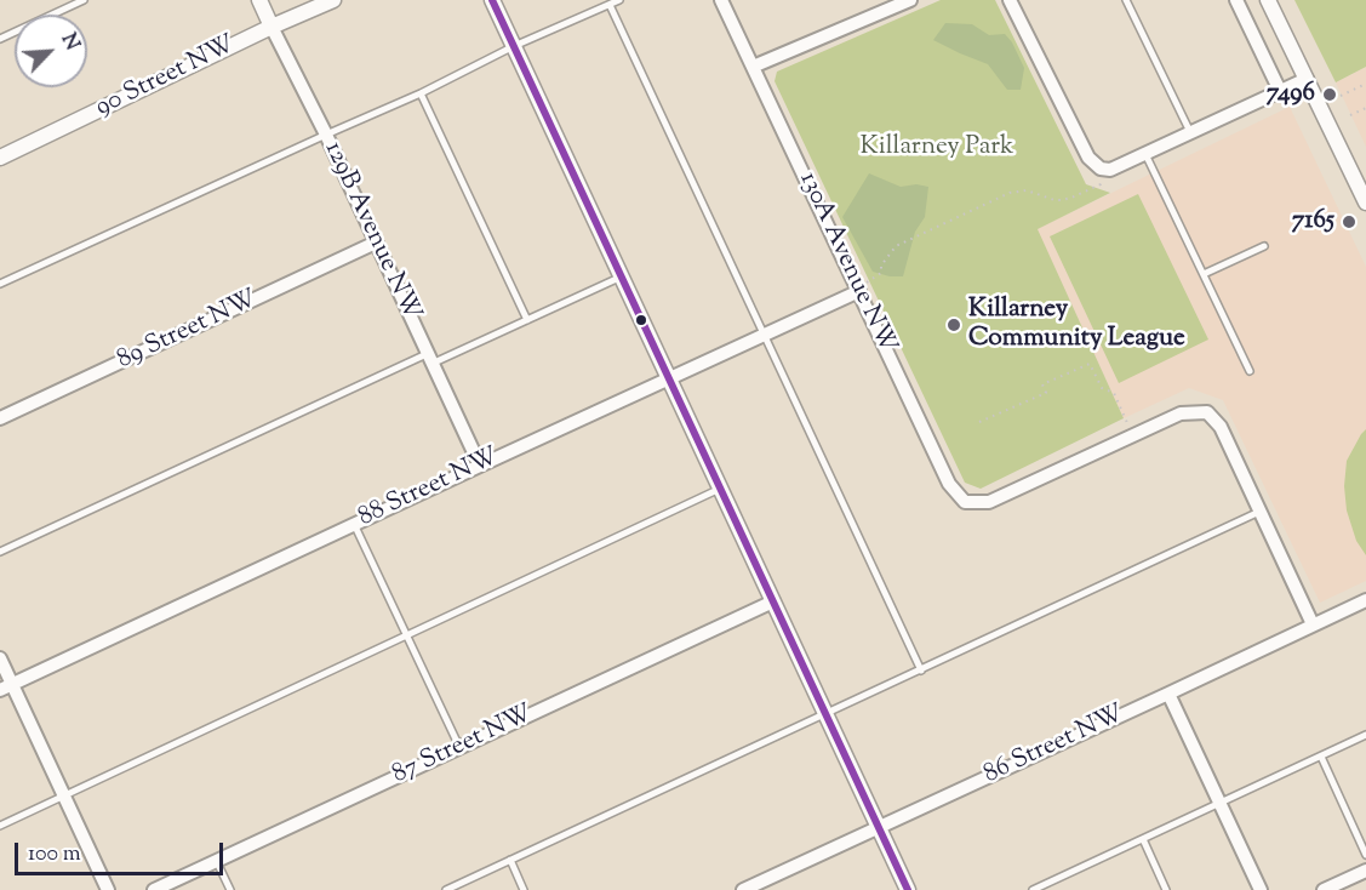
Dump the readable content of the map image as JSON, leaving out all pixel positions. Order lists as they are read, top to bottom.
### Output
{
  "streets": {
    "street": [
      "90 Street NW",
      "129B Avenue NW",
      "130A Avenue NW",
      "89 Street NW",
      "88 Street NW",
      "87 Street NW",
      "86 Street NW"
    ]
  },
  "crossings": [
    ["90 Street NW", "129B Avenue NW"],
    ["129B Avenue NW", "89 Street NW"],
    ["129B Avenue NW", "88 Street NW"],
    ["130A Avenue NW", "88 Street NW"]
  ],
  "parks": ["Killarney Park"],
  "places": ["7496", "7165", "Killarney Community League"],
  "scale_bar": "100 m",
  "north": "top right"
}
